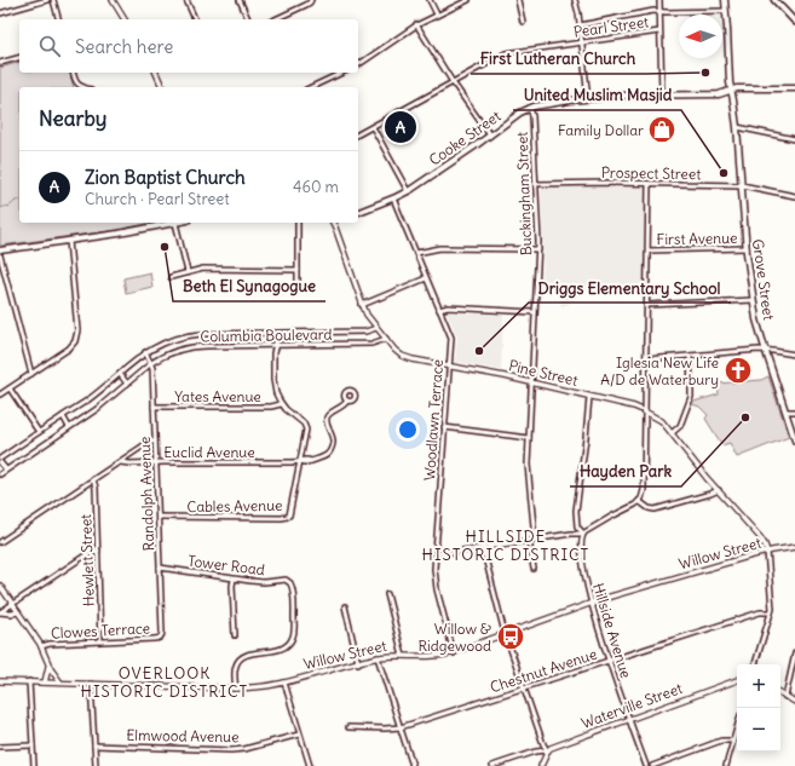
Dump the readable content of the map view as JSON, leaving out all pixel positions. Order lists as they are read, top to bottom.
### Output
{
  "streets": {
    "main road": ["Cooke Street", "Grove Street"],
    "street": [
      "Pearl Street",
      "Prospect Street",
      "Buckingham Street",
      "First Avenue",
      "Columbia Boulevard",
      "Pine Street",
      "Yates Avenue",
      "Woodlawn Terrace",
      "Euclid Avenue",
      "Randolph Avenue",
      "Cables Avenue",
      "Willow Street",
      "Hewlett Street",
      "Tower Road",
      "Clowes Terrace",
      "Hillside Avenue",
      "Chestnut Avenue",
      "Waterville Street",
      "Elmwood Avenue"
    ]
  },
  "crossings": [
    ["Cooke Street", "Buckingham Street"],
    ["Cooke Street", "Grove Street"],
    ["Cooke Street", "Woodlawn Terrace"],
    ["Prospect Street", "Buckingham Street"],
    ["Prospect Street", "Grove Street"],
    ["Buckingham Street", "Pine Street"],
    ["First Avenue", "Grove Street"],
    ["Columbia Boulevard", "Pine Street"],
    ["Columbia Boulevard", "Randolph Avenue"],
    ["Pine Street", "Woodlawn Terrace"],
    ["Pine Street", "Willow Street"],
    ["Yates Avenue", "Randolph Avenue"],
    ["Yates Avenue", "Cables Avenue"],
    ["Woodlawn Terrace", "Willow Street"],
    ["Euclid Avenue", "Randolph Avenue"],
    ["Euclid Avenue", "Cables Avenue"],
    ["Euclid Avenue", "Hewlett Street"],
    ["Randolph Avenue", "Cables Avenue"],
    ["Randolph Avenue", "Tower Road"],
    ["Randolph Avenue", "Clowes Terrace"],
    ["Willow Street", "Tower Road"],
    ["Willow Street", "Hillside Avenue"],
    ["Hewlett Street", "Clowes Terrace"],
    ["Hillside Avenue", "Chestnut Avenue"],
    ["Hillside Avenue", "Waterville Street"]
  ],
  "districts": ["HILLSIDE HISTORIC DISTRICT", "OVERLOOK HISTORIC DISTRICT"],
  "places": {
    "other": [
      "First Lutheran Church",
      "United Muslim Masjid",
      "Beth El Synagogue",
      "Driggs Elementary School",
      "Hayden Park"
    ],
    "shop": ["Family Dollar"],
    "church": ["Iglesia New Life A/D de Waterbury"],
    "bus stop": ["Willow & Ridgewood"]
  },
  "north": "left",
  "page": {
    "search": "Search here",
    "heading": "Nearby",
    "pins": "A",
    "list": [
      {
        "mark": "A",
        "name": "Zion Baptist Church",
        "note": "Church · Pearl Street",
        "value": "460 m"
      }
    ],
    "map_buttons": ["+", "−"]
  }
}
